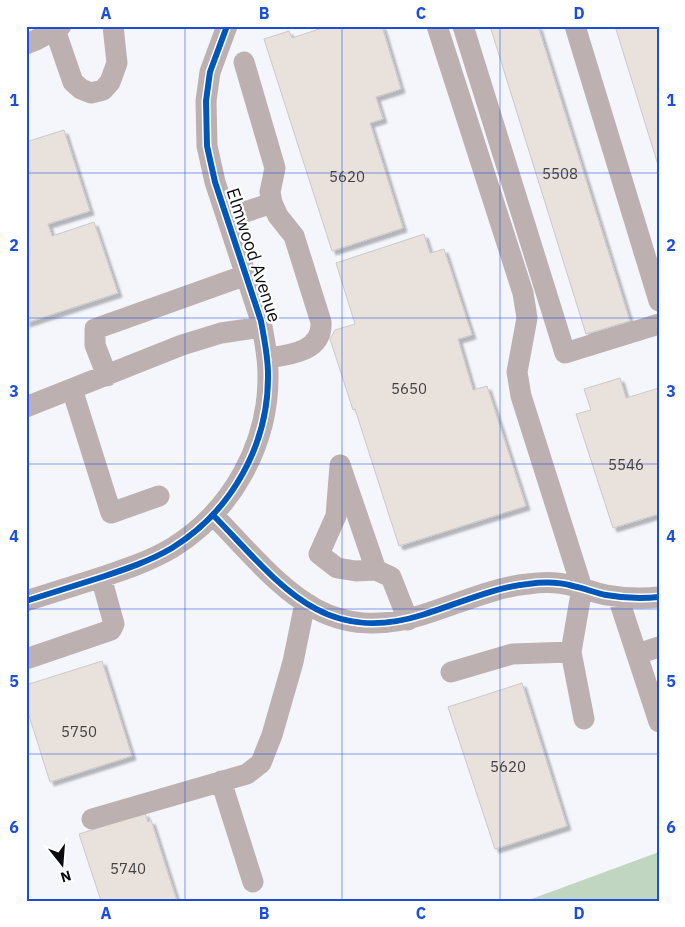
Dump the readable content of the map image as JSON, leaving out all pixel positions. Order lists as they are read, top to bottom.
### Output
{
  "streets": {
    "street": ["Elmwood Avenue"]
  },
  "house_numbers": [
    "5508",
    "5620",
    "5650",
    "5546",
    "5750",
    "5620",
    "5740"
  ],
  "north": "bottom",
  "grid": {
    "columns": [
      "A",
      "B",
      "C",
      "D"
    ],
    "rows": [
      "1",
      "2",
      "3",
      "4",
      "5",
      "6"
    ]
  }
}
